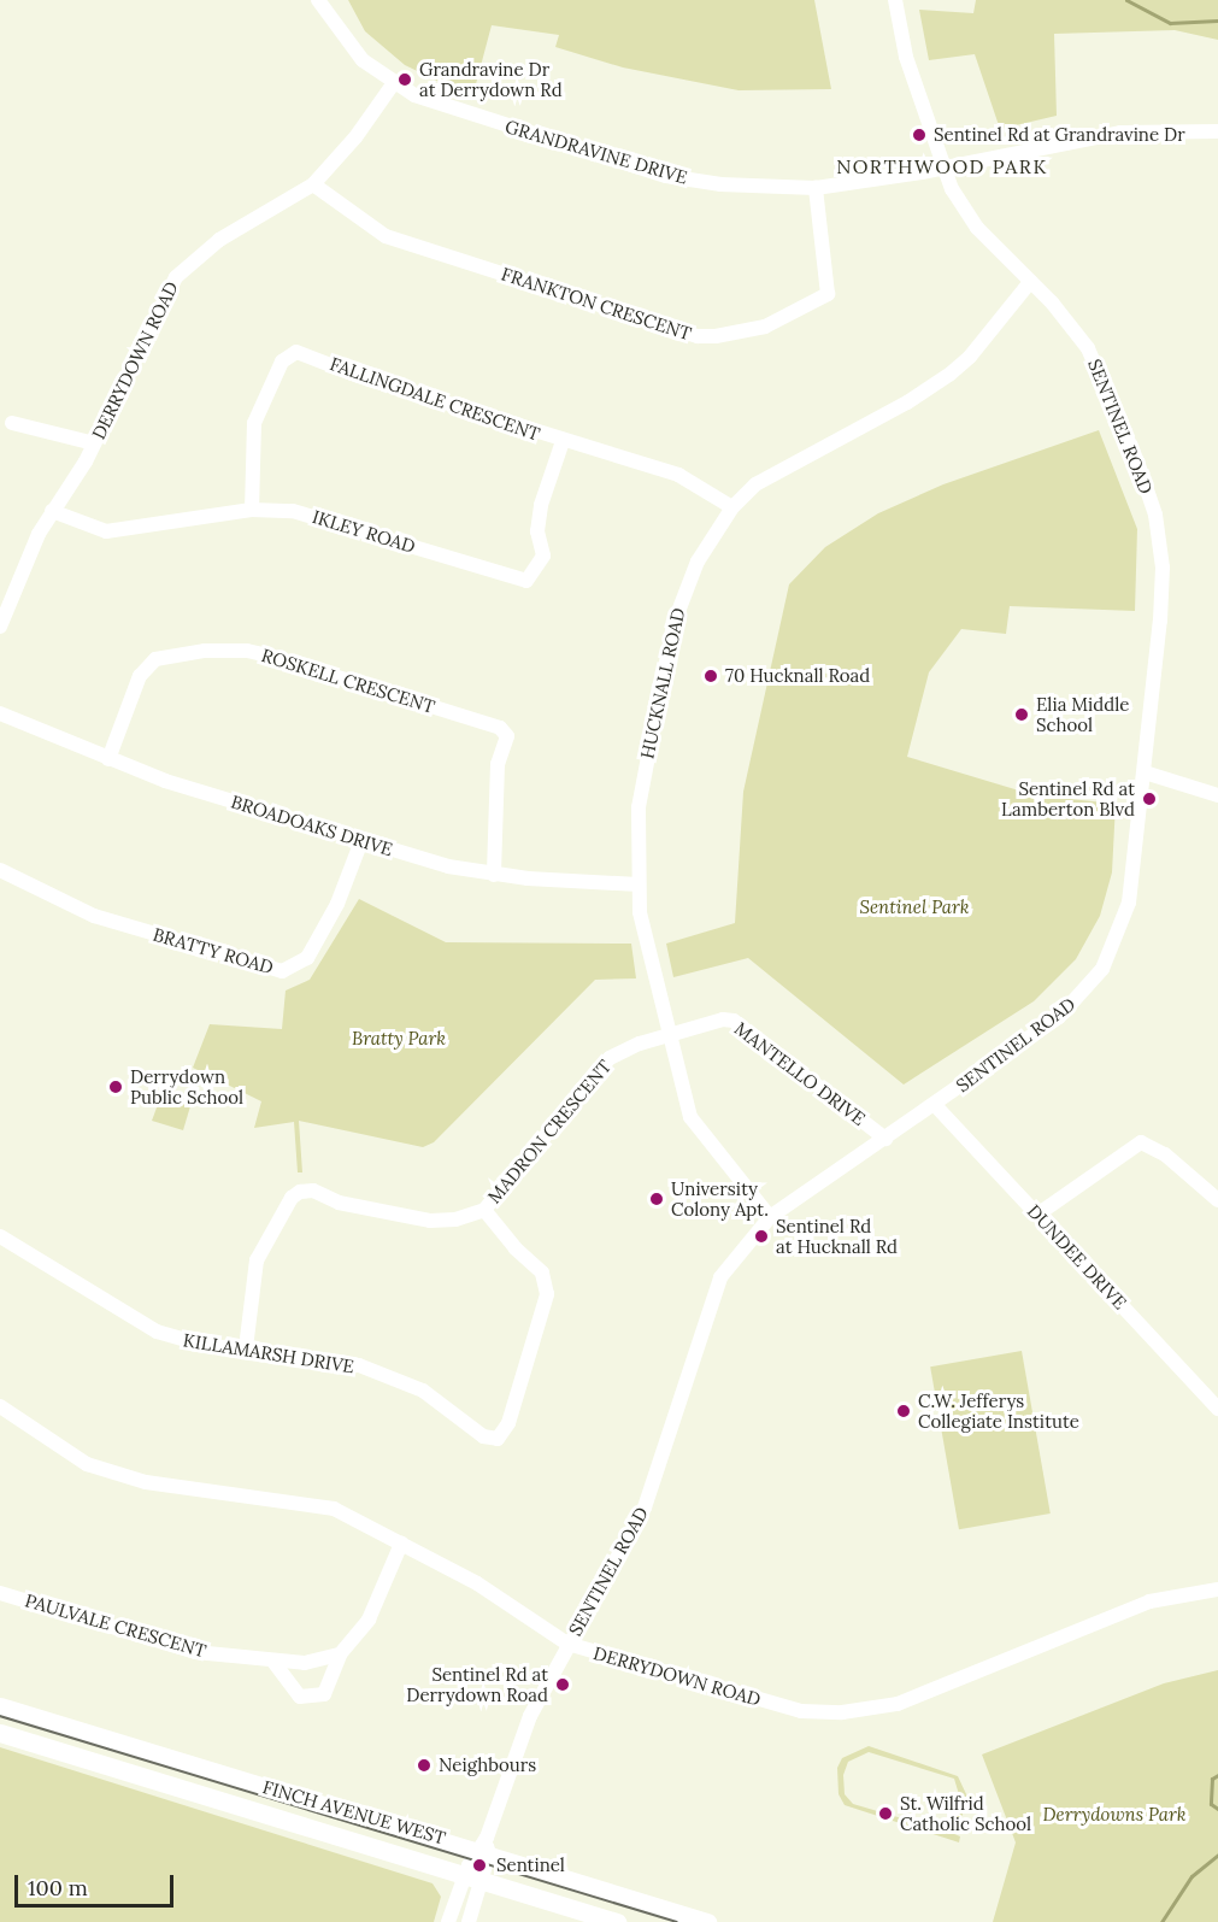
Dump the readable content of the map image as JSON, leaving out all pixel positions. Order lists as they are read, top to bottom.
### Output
{
  "streets": {
    "main road": ["FINCH AVENUE WEST"],
    "street": [
      "GRANDRAVINE DRIVE",
      "FRANKTON CRESCENT",
      "DERRYDOWN ROAD",
      "FALLINGDALE CRESCENT",
      "SENTINEL ROAD",
      "IKLEY ROAD",
      "ROSKELL CRESCENT",
      "HUCKNALL ROAD",
      "BROADOAKS DRIVE",
      "BRATTY ROAD",
      "MANTELLO DRIVE",
      "MADRON CRESCENT",
      "DUNDEE DRIVE",
      "KILLAMARSH DRIVE",
      "PAULVALE CRESCENT"
    ]
  },
  "crossings": [
    ["GRANDRAVINE DRIVE", "FRANKTON CRESCENT"],
    ["GRANDRAVINE DRIVE", "DERRYDOWN ROAD"],
    ["GRANDRAVINE DRIVE", "SENTINEL ROAD"],
    ["FRANKTON CRESCENT", "DERRYDOWN ROAD"],
    ["DERRYDOWN ROAD", "SENTINEL ROAD"],
    ["DERRYDOWN ROAD", "IKLEY ROAD"],
    ["FALLINGDALE CRESCENT", "IKLEY ROAD"],
    ["FALLINGDALE CRESCENT", "HUCKNALL ROAD"],
    ["SENTINEL ROAD", "HUCKNALL ROAD"],
    ["SENTINEL ROAD", "MANTELLO DRIVE"],
    ["SENTINEL ROAD", "DUNDEE DRIVE"],
    ["SENTINEL ROAD", "FINCH AVENUE WEST"],
    ["ROSKELL CRESCENT", "BROADOAKS DRIVE"],
    ["HUCKNALL ROAD", "BROADOAKS DRIVE"],
    ["HUCKNALL ROAD", "MANTELLO DRIVE"],
    ["HUCKNALL ROAD", "MADRON CRESCENT"],
    ["BROADOAKS DRIVE", "BRATTY ROAD"],
    ["MANTELLO DRIVE", "MADRON CRESCENT"],
    ["MADRON CRESCENT", "KILLAMARSH DRIVE"]
  ],
  "districts": ["NORTHWOOD PARK"],
  "parks": ["Sentinel Park", "Bratty Park", "Derrydowns Park"],
  "places": [
    "Grandravine Dr at Derrydown Rd",
    "Sentinel Rd at Grandravine Dr",
    "70 Hucknall Road",
    "Elia Middle School",
    "Sentinel Rd at Lamberton Blvd",
    "Derrydown Public School",
    "University Colony Apt.",
    "Sentinel Rd at Hucknall Rd",
    "C.W. Jefferys Collegiate Institute",
    "Sentinel Rd at Derrydown Road",
    "Neighbours",
    "St. Wilfrid Catholic School",
    "Sentinel"
  ],
  "scale_bar": "100 m"
}
